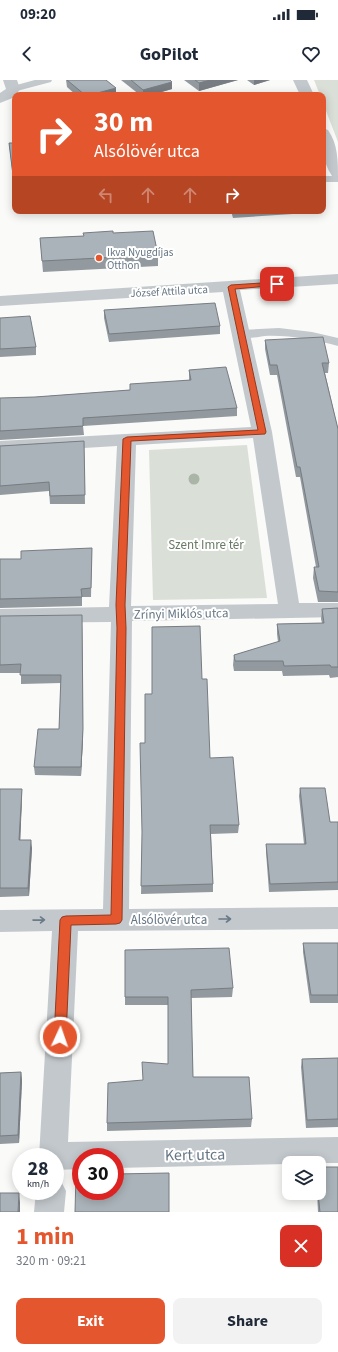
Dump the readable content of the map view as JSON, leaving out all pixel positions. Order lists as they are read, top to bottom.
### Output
{
  "streets": {
    "street": [
      "József Attila utca",
      "Zrínyi Miklós utca",
      "Alsólövér utca",
      "Kert utca"
    ]
  },
  "one_way": ["Alsólövér utca"],
  "parks": ["Szent Imre tér"],
  "places": ["Ikva Nyugdíjas Otthon"],
  "page": {
    "status": "09:20",
    "header": "GoPilot",
    "turn": ["30 m", "Alsólövér utca"],
    "speed": "28 km/h",
    "limit": "30",
    "heading": ["1 min", "320 m · 09:21"],
    "buttons": ["Exit", "Share"]
  }
}
